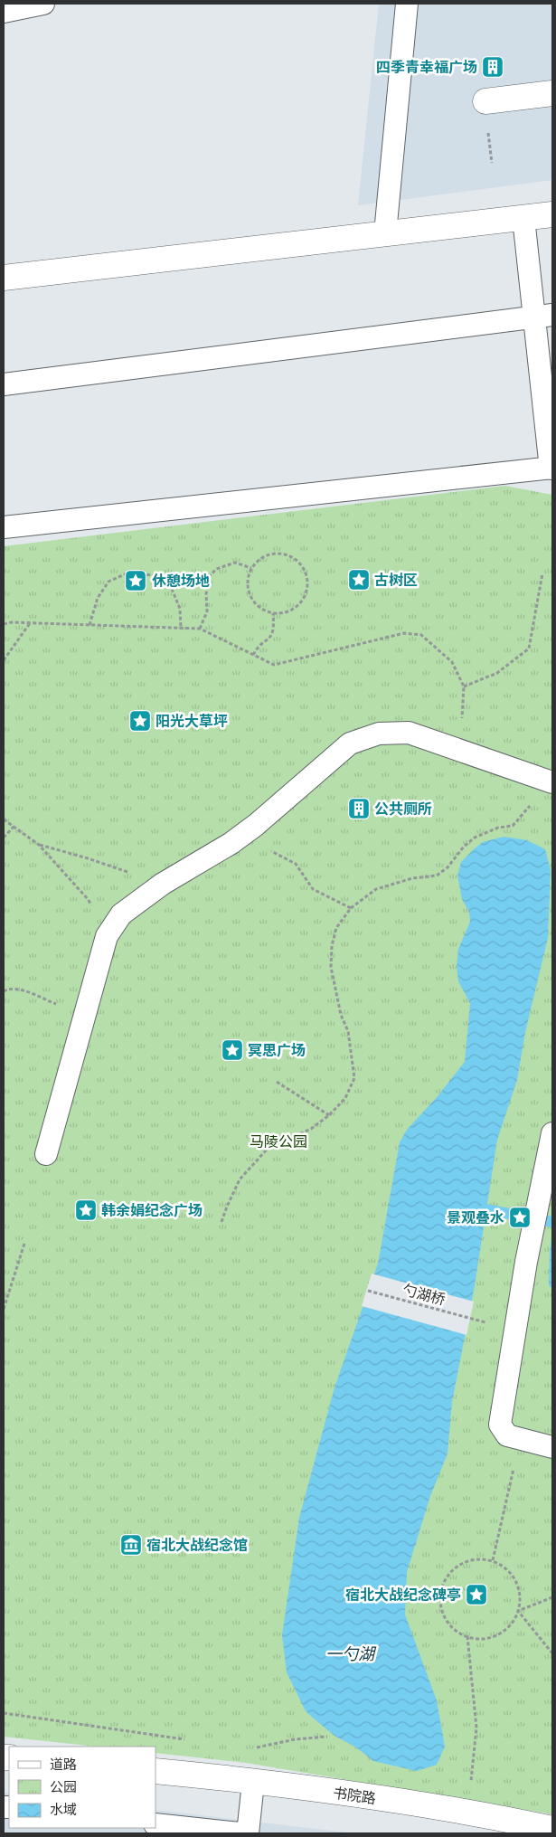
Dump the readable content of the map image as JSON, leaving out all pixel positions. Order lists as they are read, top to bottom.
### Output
{
  "streets": {
    "street": ["书院路"],
    "path": ["勺湖桥"]
  },
  "water": ["一勺湖"],
  "parks": ["马陵公园"],
  "places": {
    "building": ["四季青幸福广场", "公共厕所"],
    "place": [
      "古树区",
      "休憩场地",
      "阳光大草坪",
      "冥思广场",
      "韩余娟纪念广场",
      "景观叠水",
      "宿北大战纪念碑亭"
    ],
    "museum": ["宿北大战纪念馆"]
  },
  "legend": ["道路", "公园", "水域"]
}
